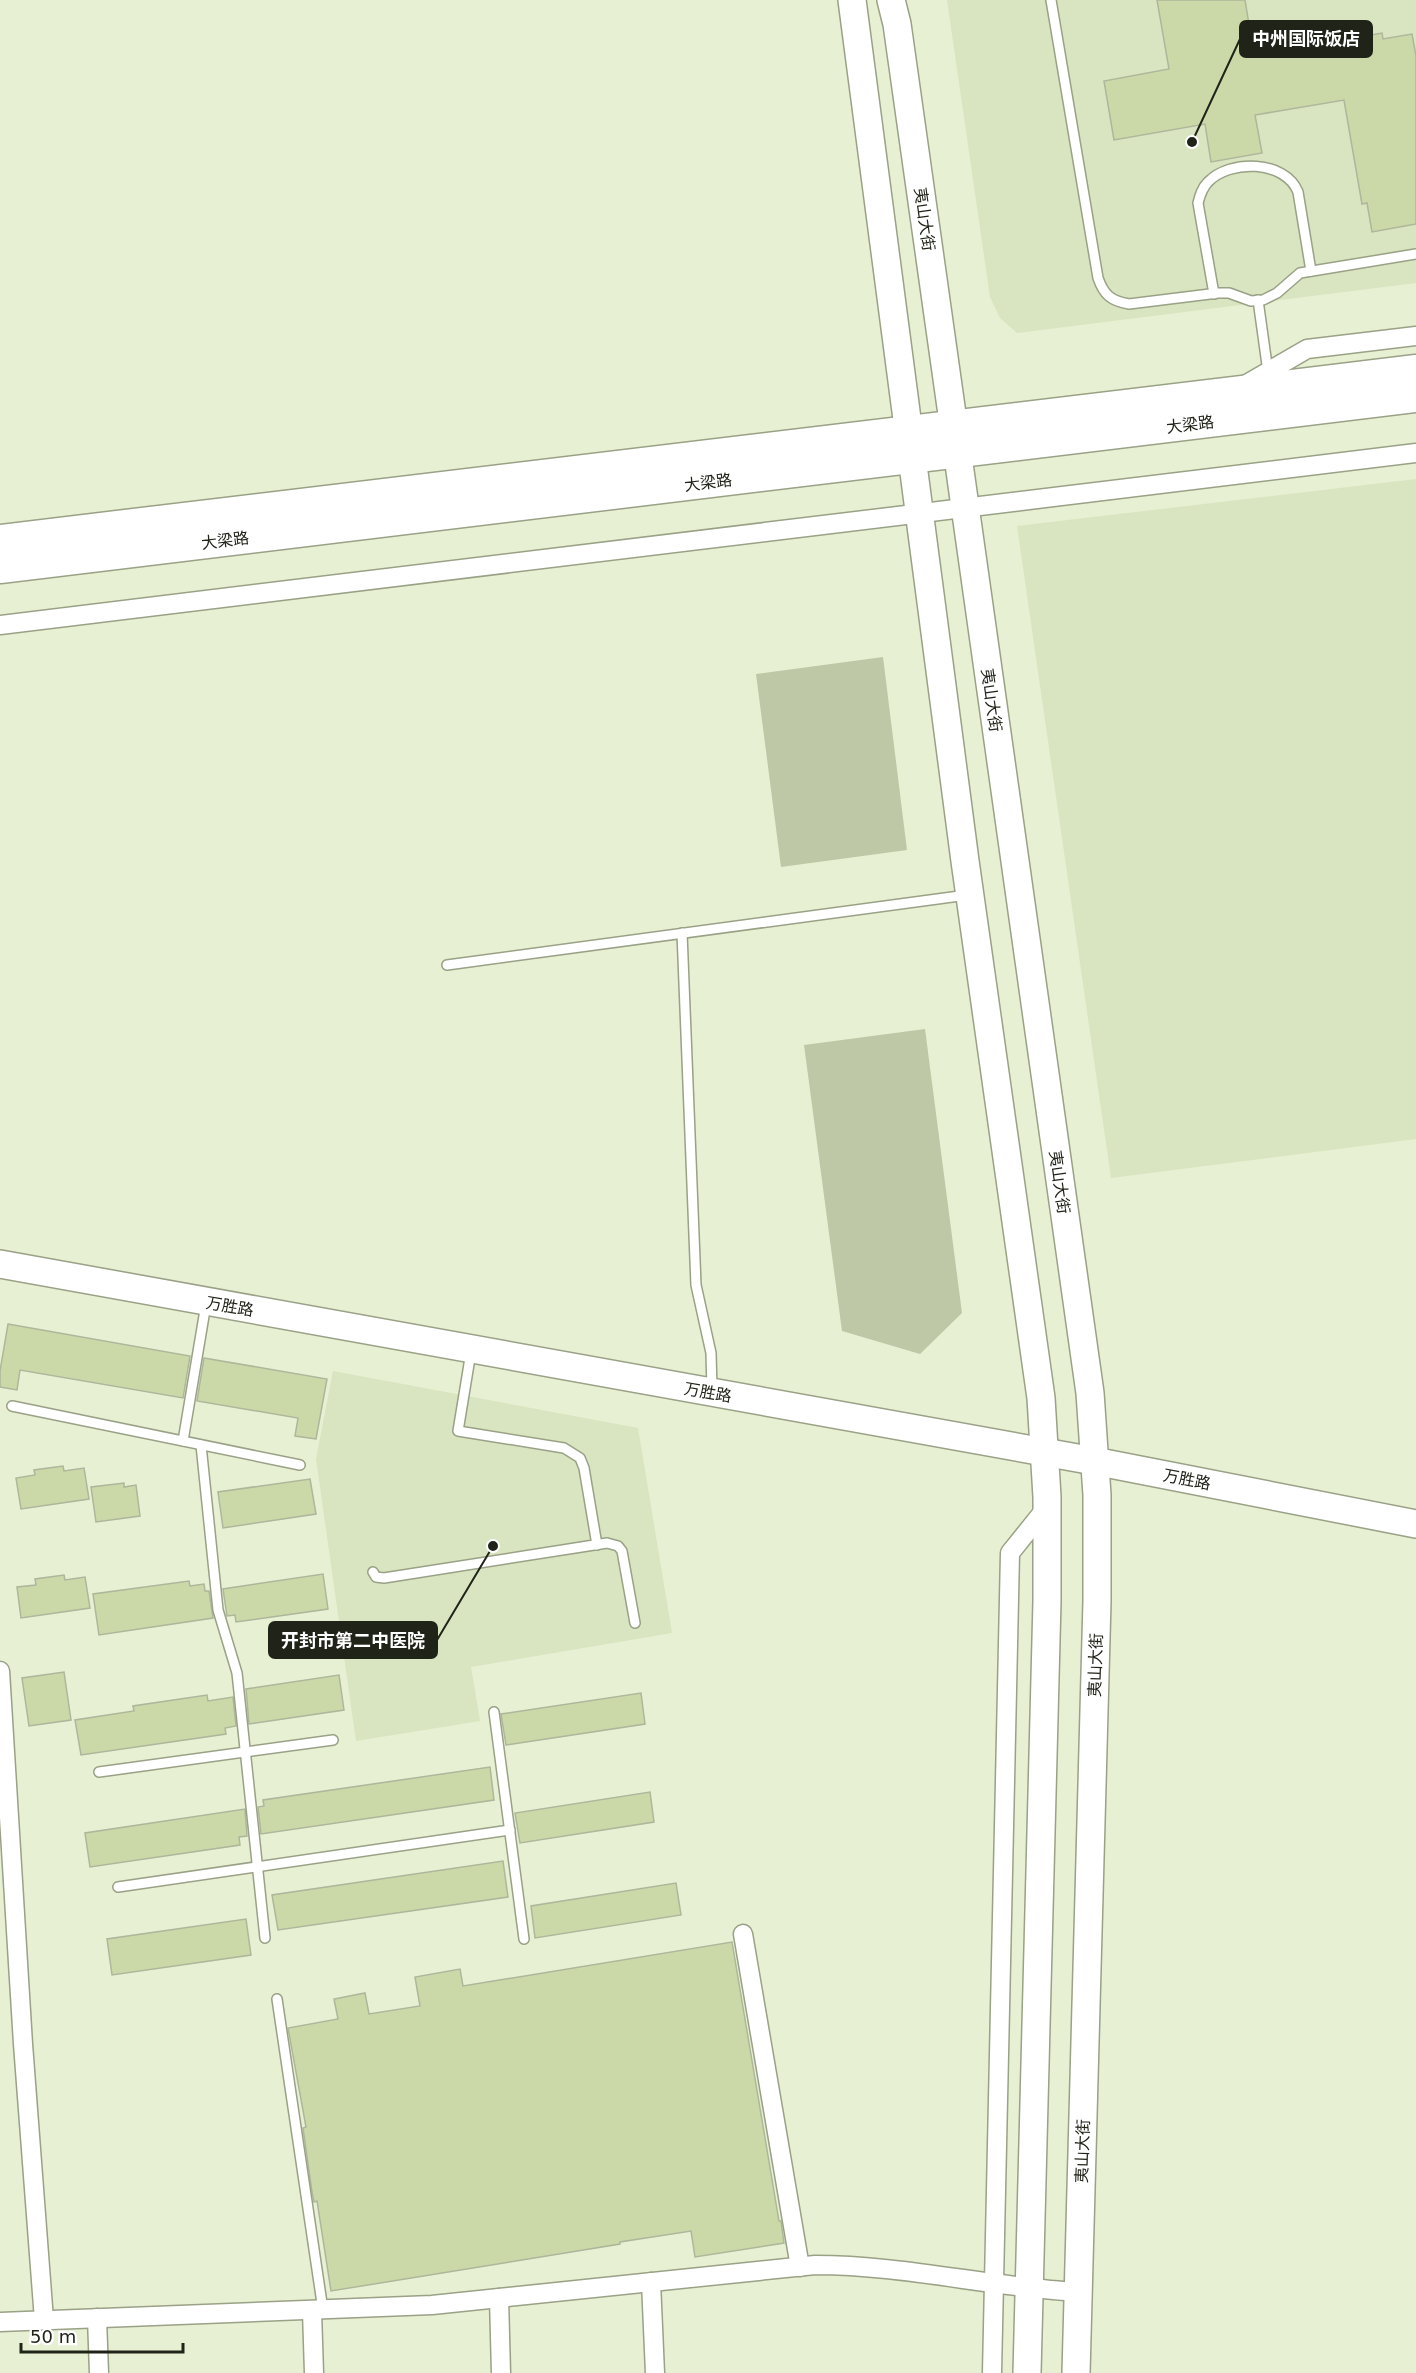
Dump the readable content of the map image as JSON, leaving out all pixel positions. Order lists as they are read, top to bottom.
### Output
{
  "streets": {
    "main road": ["夷山大街", "大梁路", "万胜路"]
  },
  "crossings": [
    ["夷山大街", "大梁路"],
    ["夷山大街", "万胜路"]
  ],
  "places": ["中州国际饭店", "开封市第二中医院"],
  "scale_bar": "50 m"
}
